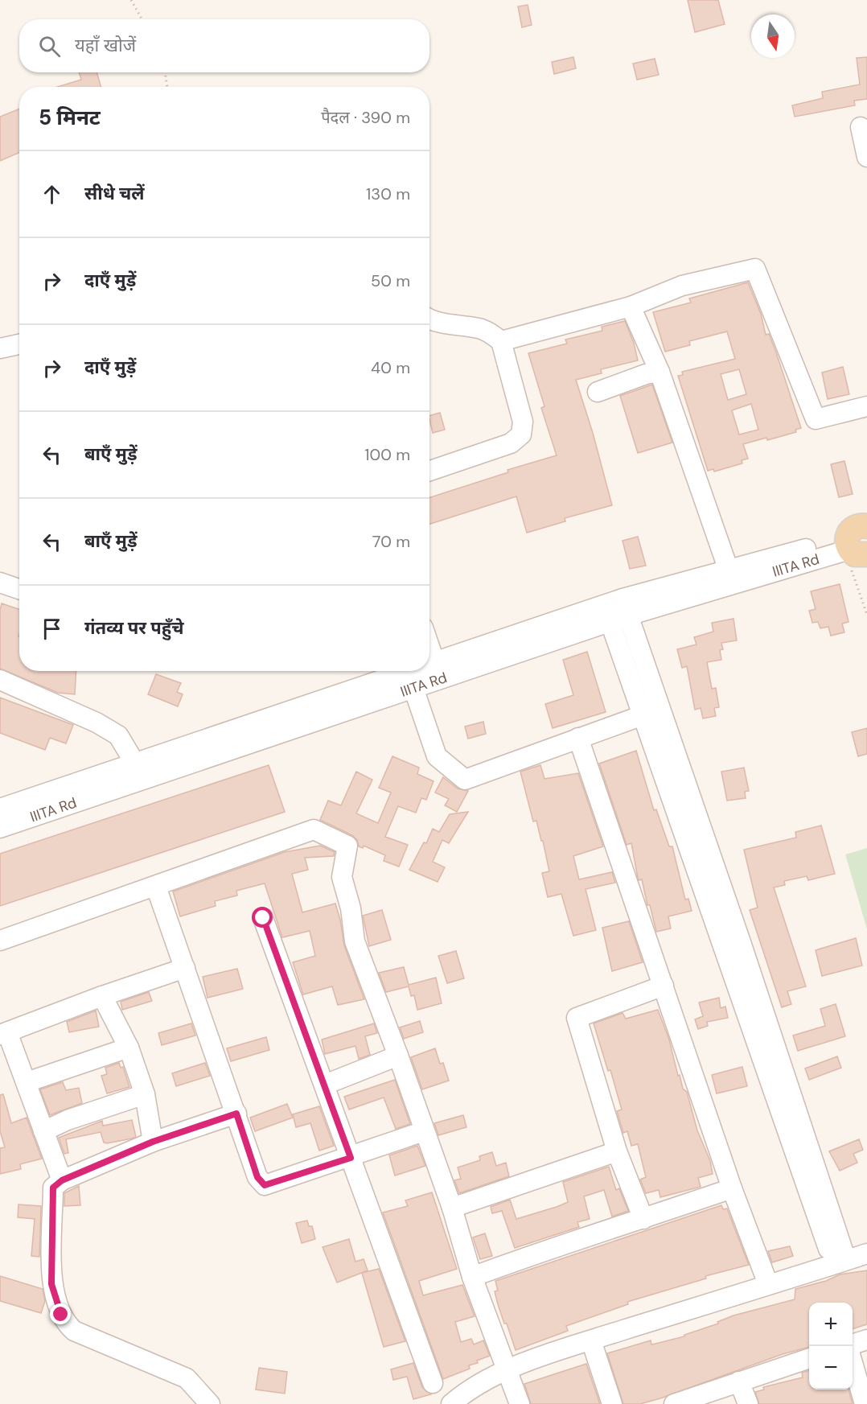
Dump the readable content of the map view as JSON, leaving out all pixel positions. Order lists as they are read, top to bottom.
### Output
{
  "streets": {
    "street": ["IIITA Rd"]
  },
  "north": "bottom",
  "page": {
    "search": "यहाँ खोजें",
    "heading": ["5 मिनट", "पैदल · 390 m"],
    "list": [
      ["सीधे चलें", "130 m"],
      ["दाएँ मुड़ें", "50 m"],
      ["दाएँ मुड़ें", "40 m"],
      ["बाएँ मुड़ें", "100 m"],
      ["बाएँ मुड़ें", "70 m"],
      "गंतव्य पर पहुँचे"
    ],
    "map_buttons": ["+", "−"]
  }
}
